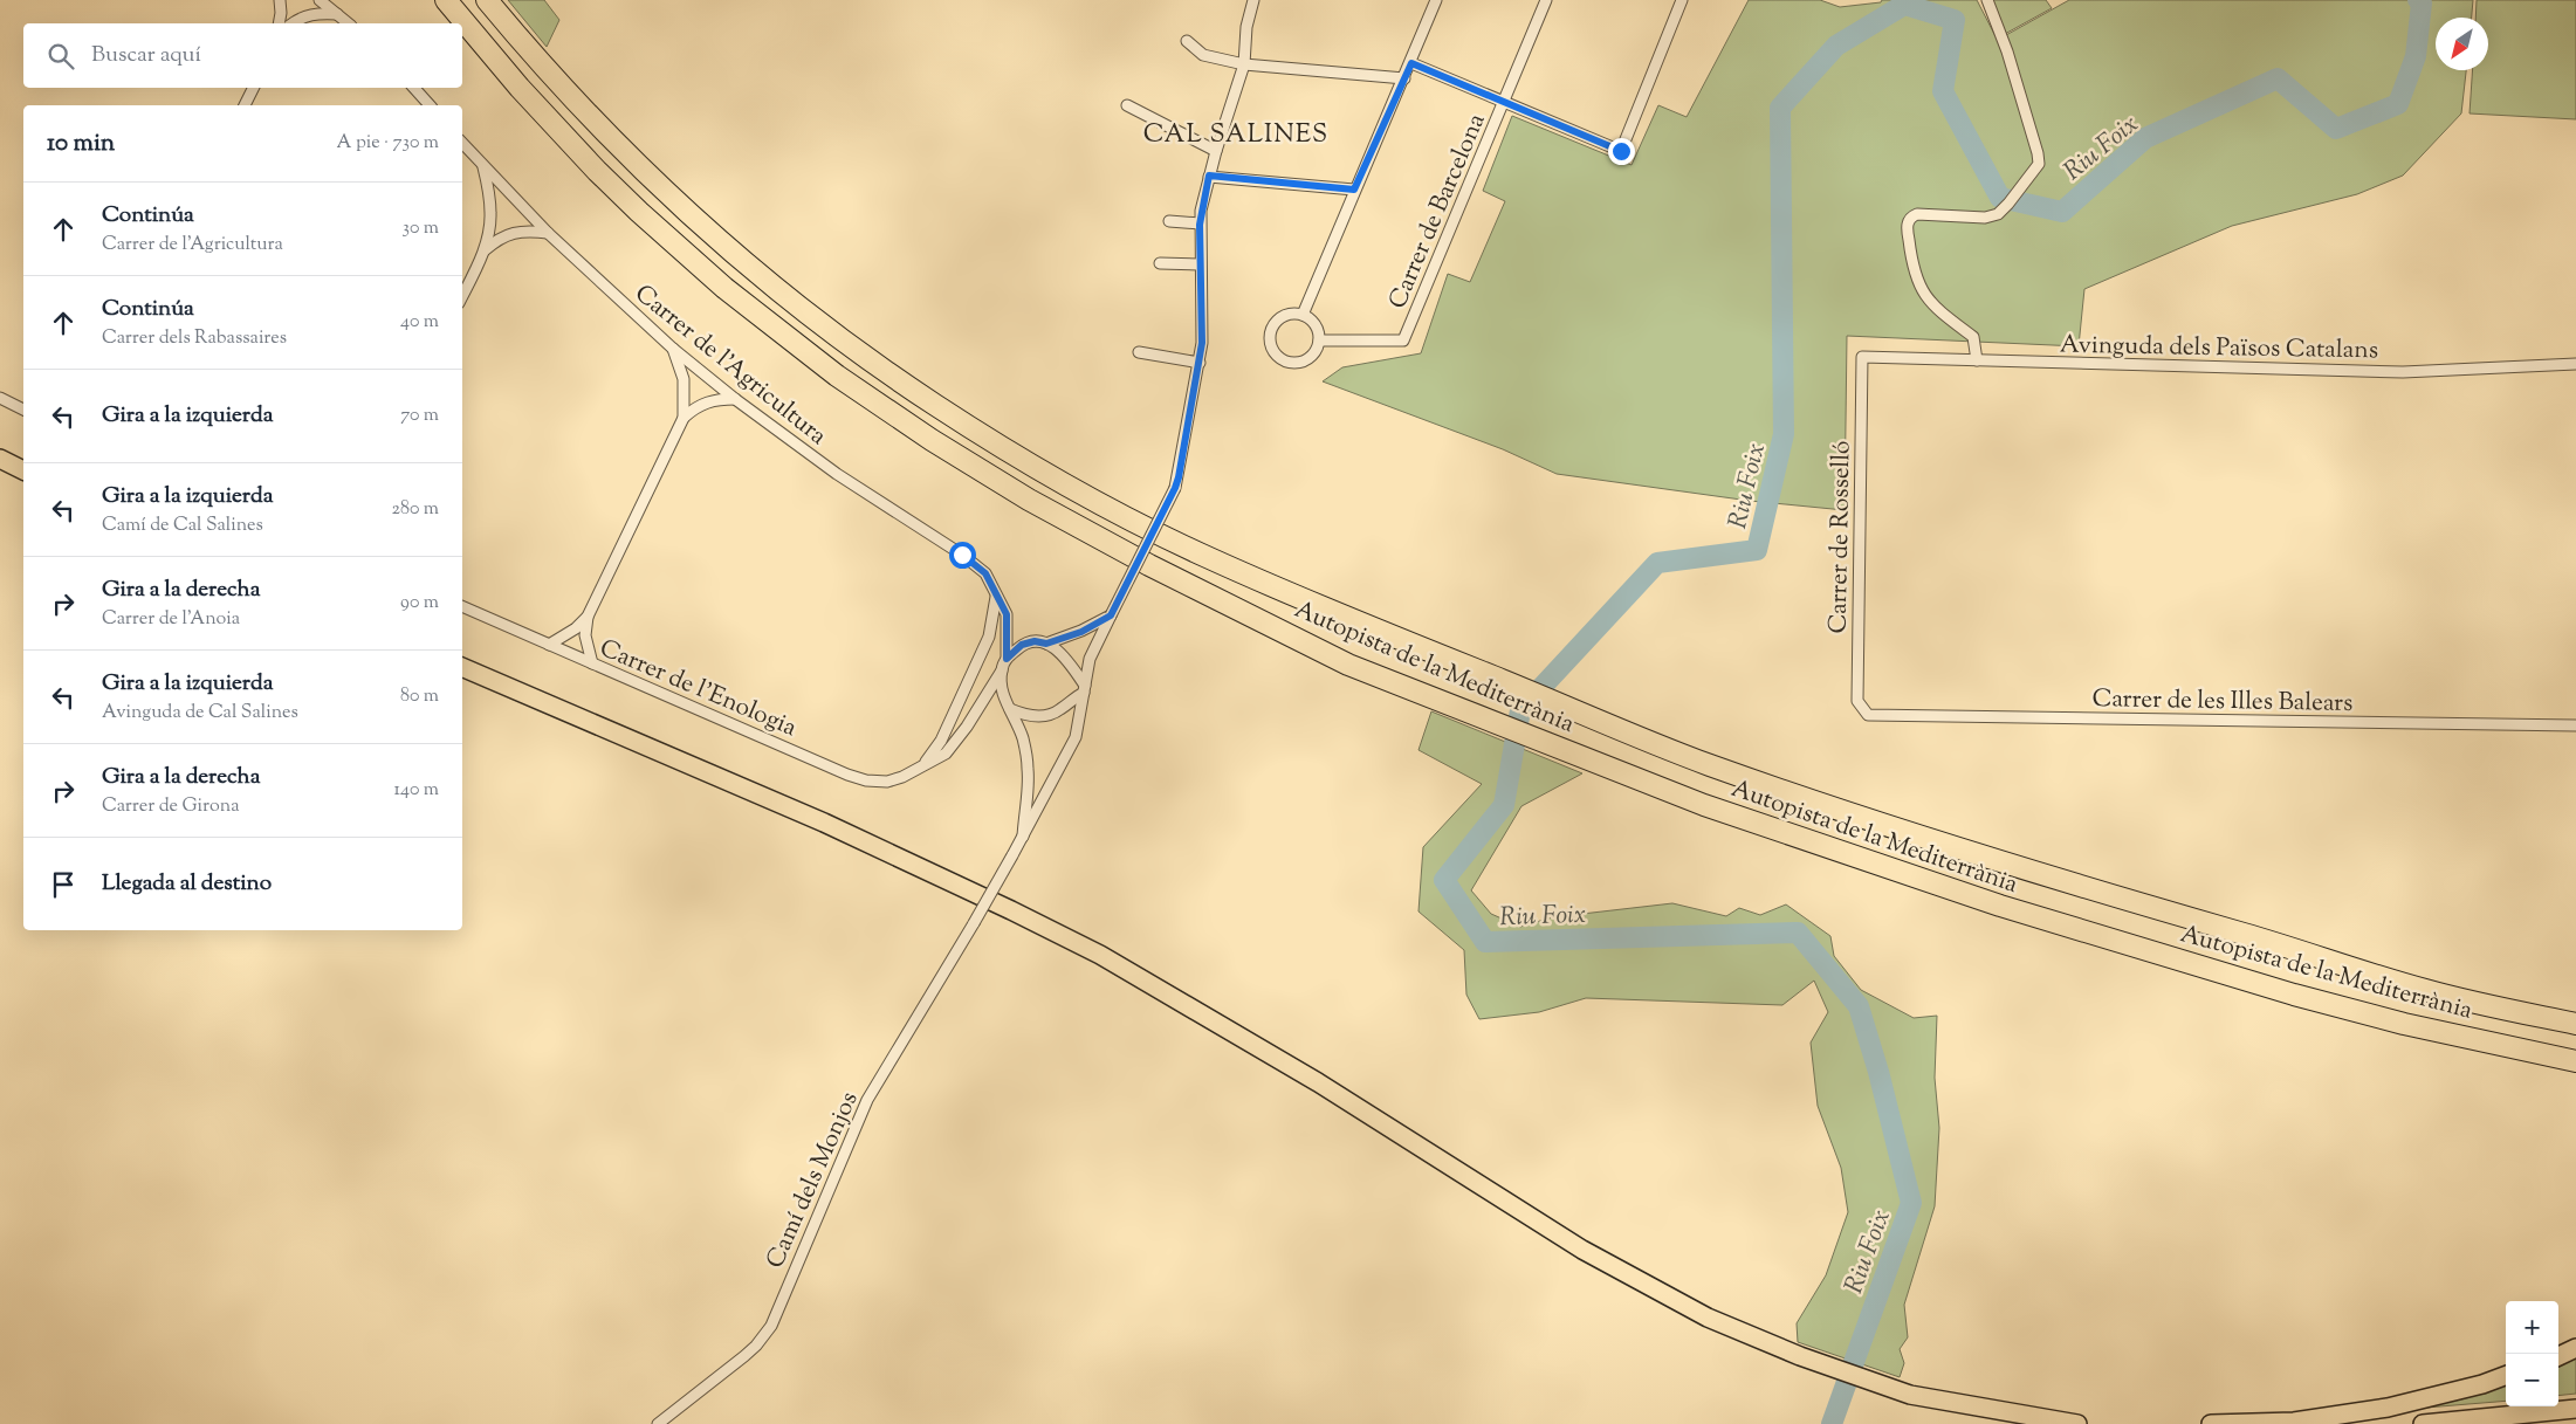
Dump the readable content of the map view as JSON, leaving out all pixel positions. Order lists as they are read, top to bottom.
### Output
{
  "streets": {
    "highway": ["Autopista de la Mediterrània"],
    "street": [
      "Carrer de Barcelona",
      "Avinguda dels Països Catalans",
      "Carrer de l'Agricultura",
      "Carrer de Rosselló",
      "Carrer de l'Enologia",
      "Carrer de les Illes Balears",
      "Camí dels Monjos"
    ]
  },
  "crossings": [
    ["Avinguda dels Països Catalans", "Carrer de Rosselló"],
    ["Carrer de l'Agricultura", "Carrer de l'Enologia"],
    ["Carrer de l'Agricultura", "Camí dels Monjos"],
    ["Carrer de Rosselló", "Carrer de les Illes Balears"],
    ["Carrer de l'Enologia", "Camí dels Monjos"]
  ],
  "districts": ["CAL SALINES"],
  "water": ["Riu Foix"],
  "north": "bottom left",
  "page": {
    "search": "Buscar aquí",
    "heading": ["10 min", "A pie · 730 m"],
    "list": [
      ["Continúa", "Carrer de l'Agricultura", "30 m"],
      ["Continúa", "Carrer dels Rabassaires", "40 m"],
      ["Gira a la izquierda", "70 m"],
      ["Gira a la izquierda", "Camí de Cal Salines", "280 m"],
      ["Gira a la derecha", "Carrer de l'Anoia", "90 m"],
      ["Gira a la izquierda", "Avinguda de Cal Salines", "80 m"],
      ["Gira a la derecha", "Carrer de Girona", "140 m"],
      "Llegada al destino"
    ],
    "map_buttons": ["+", "−"]
  }
}
